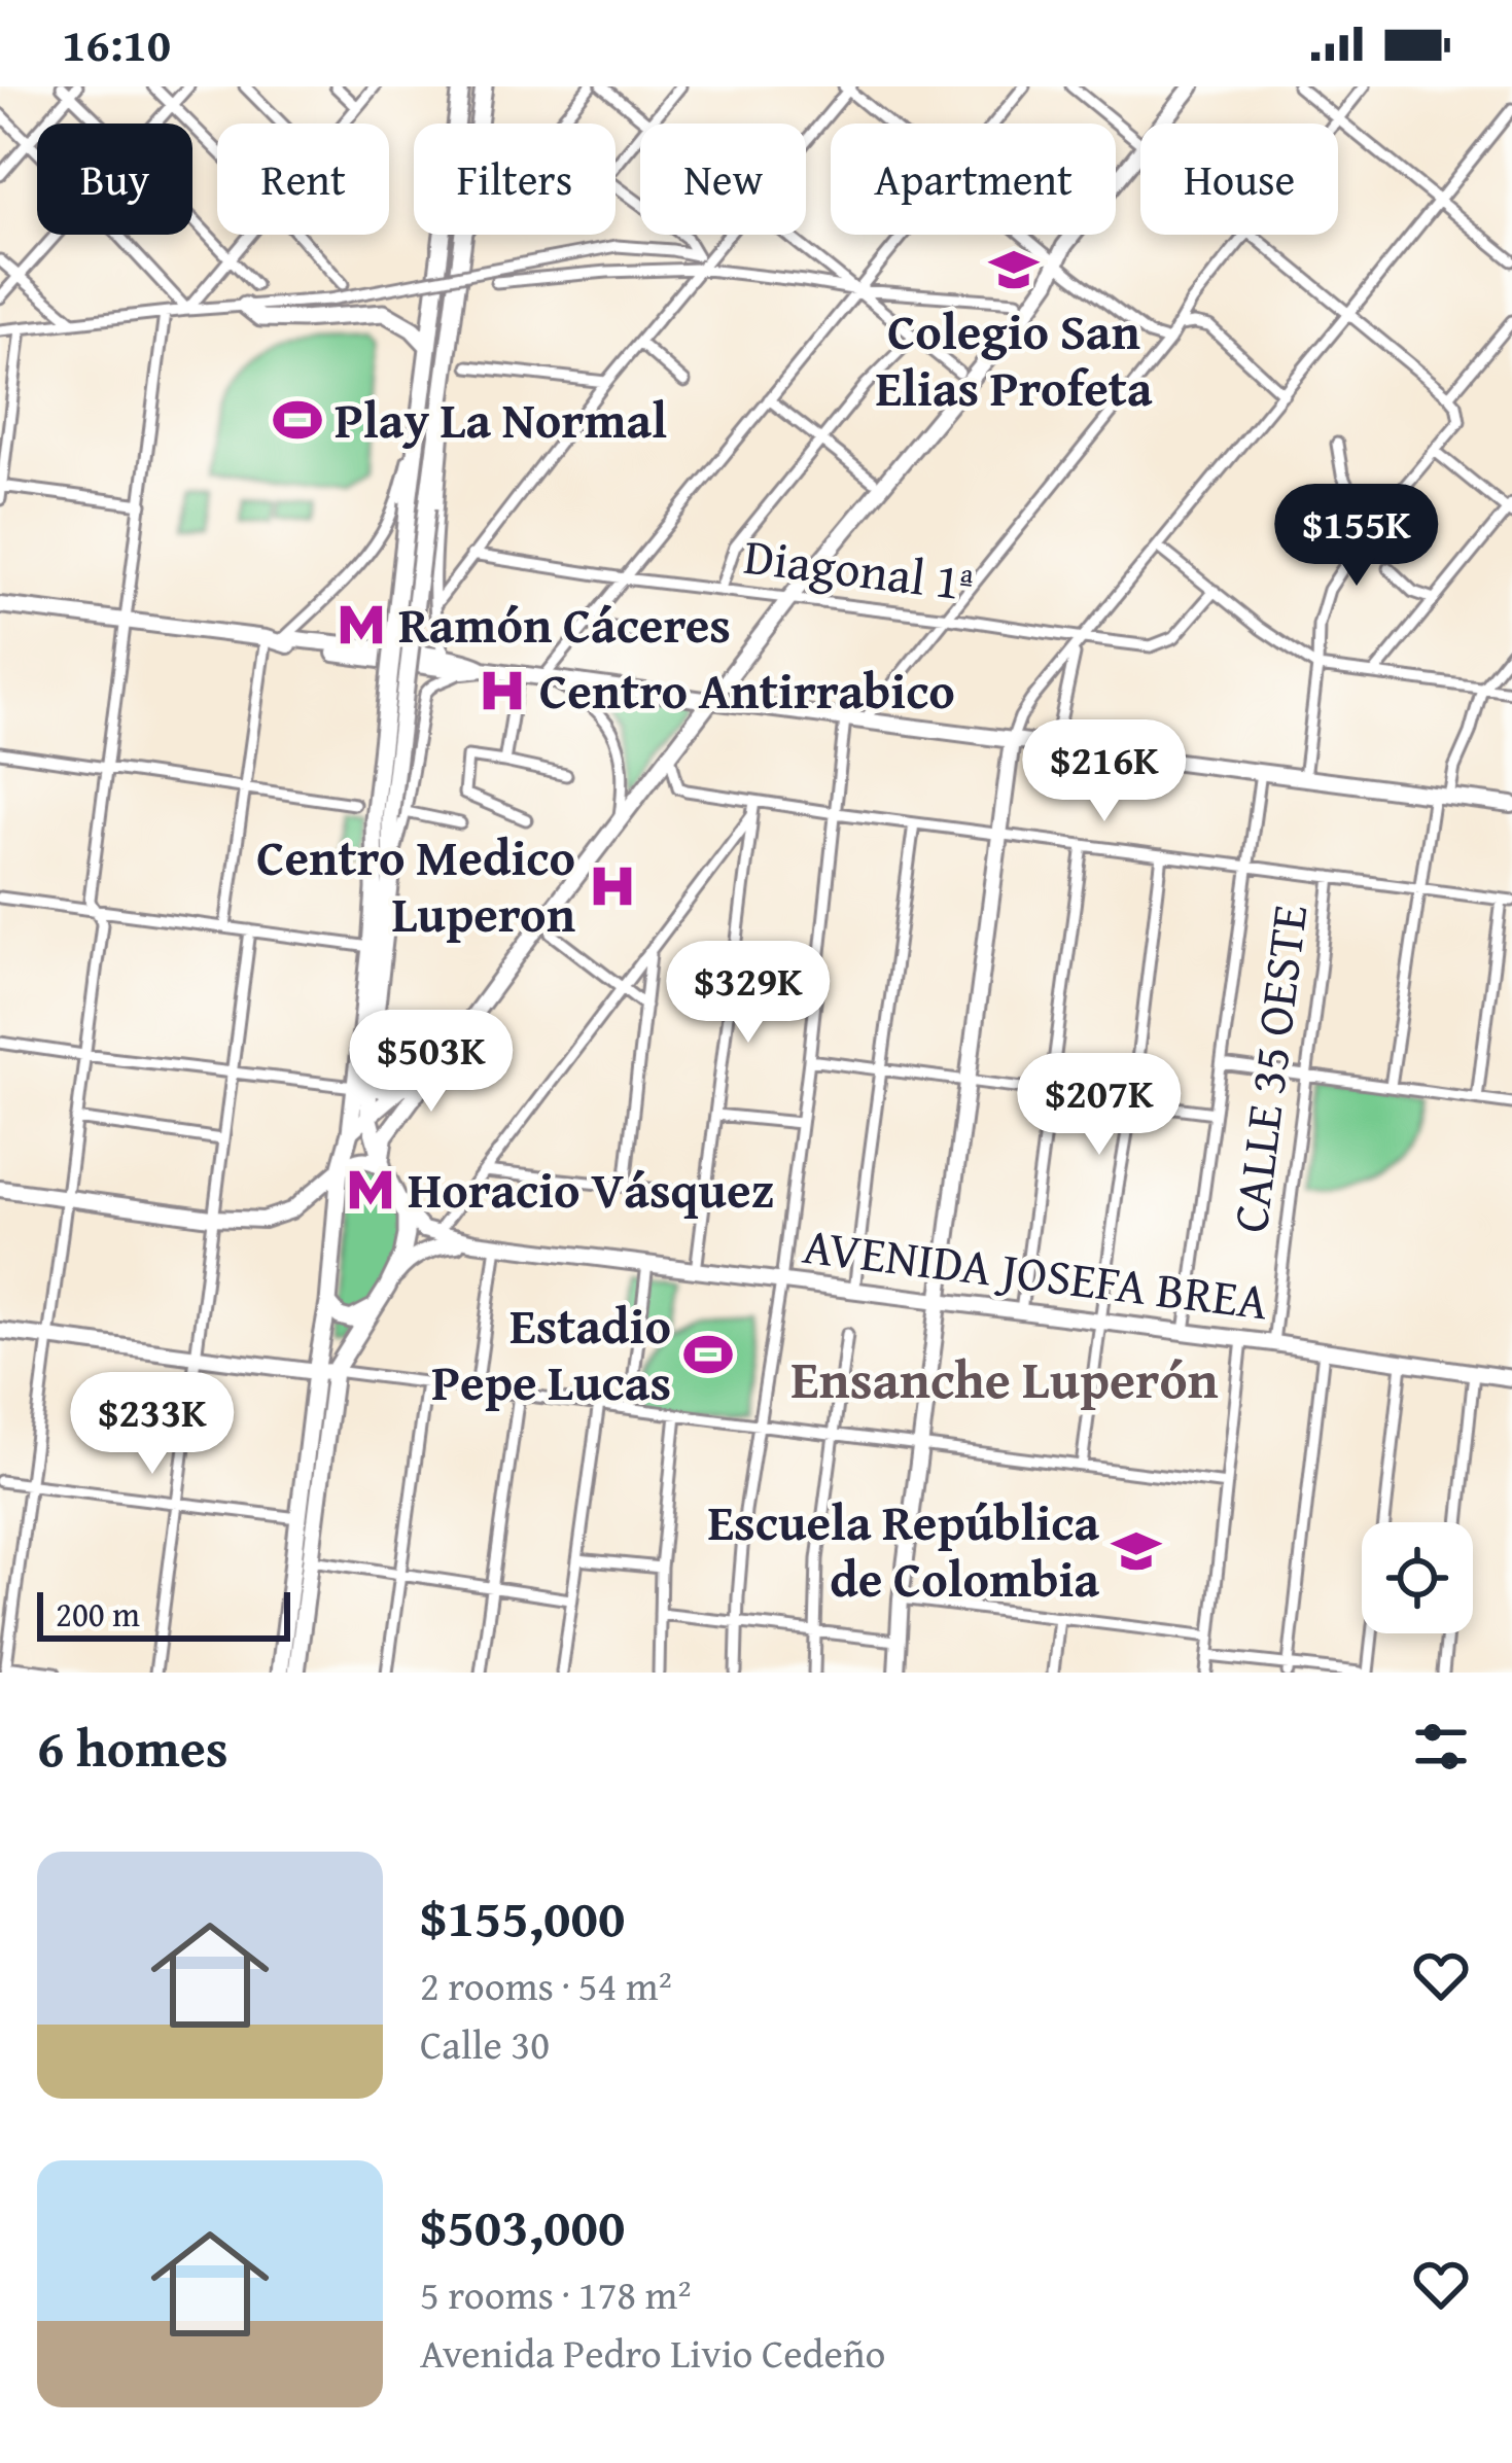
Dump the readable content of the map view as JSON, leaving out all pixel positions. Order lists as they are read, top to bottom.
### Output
{
  "streets": {
    "main road": ["AVENIDA JOSEFA BREA"],
    "street": ["Diagonal 1ª", "CALLE 35 OESTE"]
  },
  "crossings": [
    ["CALLE 35 OESTE", "AVENIDA JOSEFA BREA"]
  ],
  "districts": ["Ensanche Luperón"],
  "places": {
    "school or university": ["Colegio San Elias Profeta", "Escuela República de Colombia"],
    "sports": ["Play La Normal", "Estadio Pepe Lucas"],
    "metro station": ["Ramón Cáceres", "Horacio Vásquez"],
    "hospital": ["Centro Antirrabico", "Centro Medico Luperon"]
  },
  "scale_bar": "200 m",
  "page": {
    "status": "16:10",
    "chip": [
      "Buy",
      "Rent",
      "Filters",
      "New",
      "Apartment",
      "House"
    ],
    "price": [
      "$155K",
      "$216K",
      "$329K",
      "$503K",
      "$207K",
      "$233K"
    ],
    "scale": "200 m",
    "heading": "6 homes",
    "list": [
      {
        "name": "$155,000",
        "note": "2 rooms · 54 m² · Calle 30"
      },
      {
        "name": "$503,000",
        "note": "5 rooms · 178 m² · Avenida Pedro Livio Cedeño"
      }
    ]
  }
}
